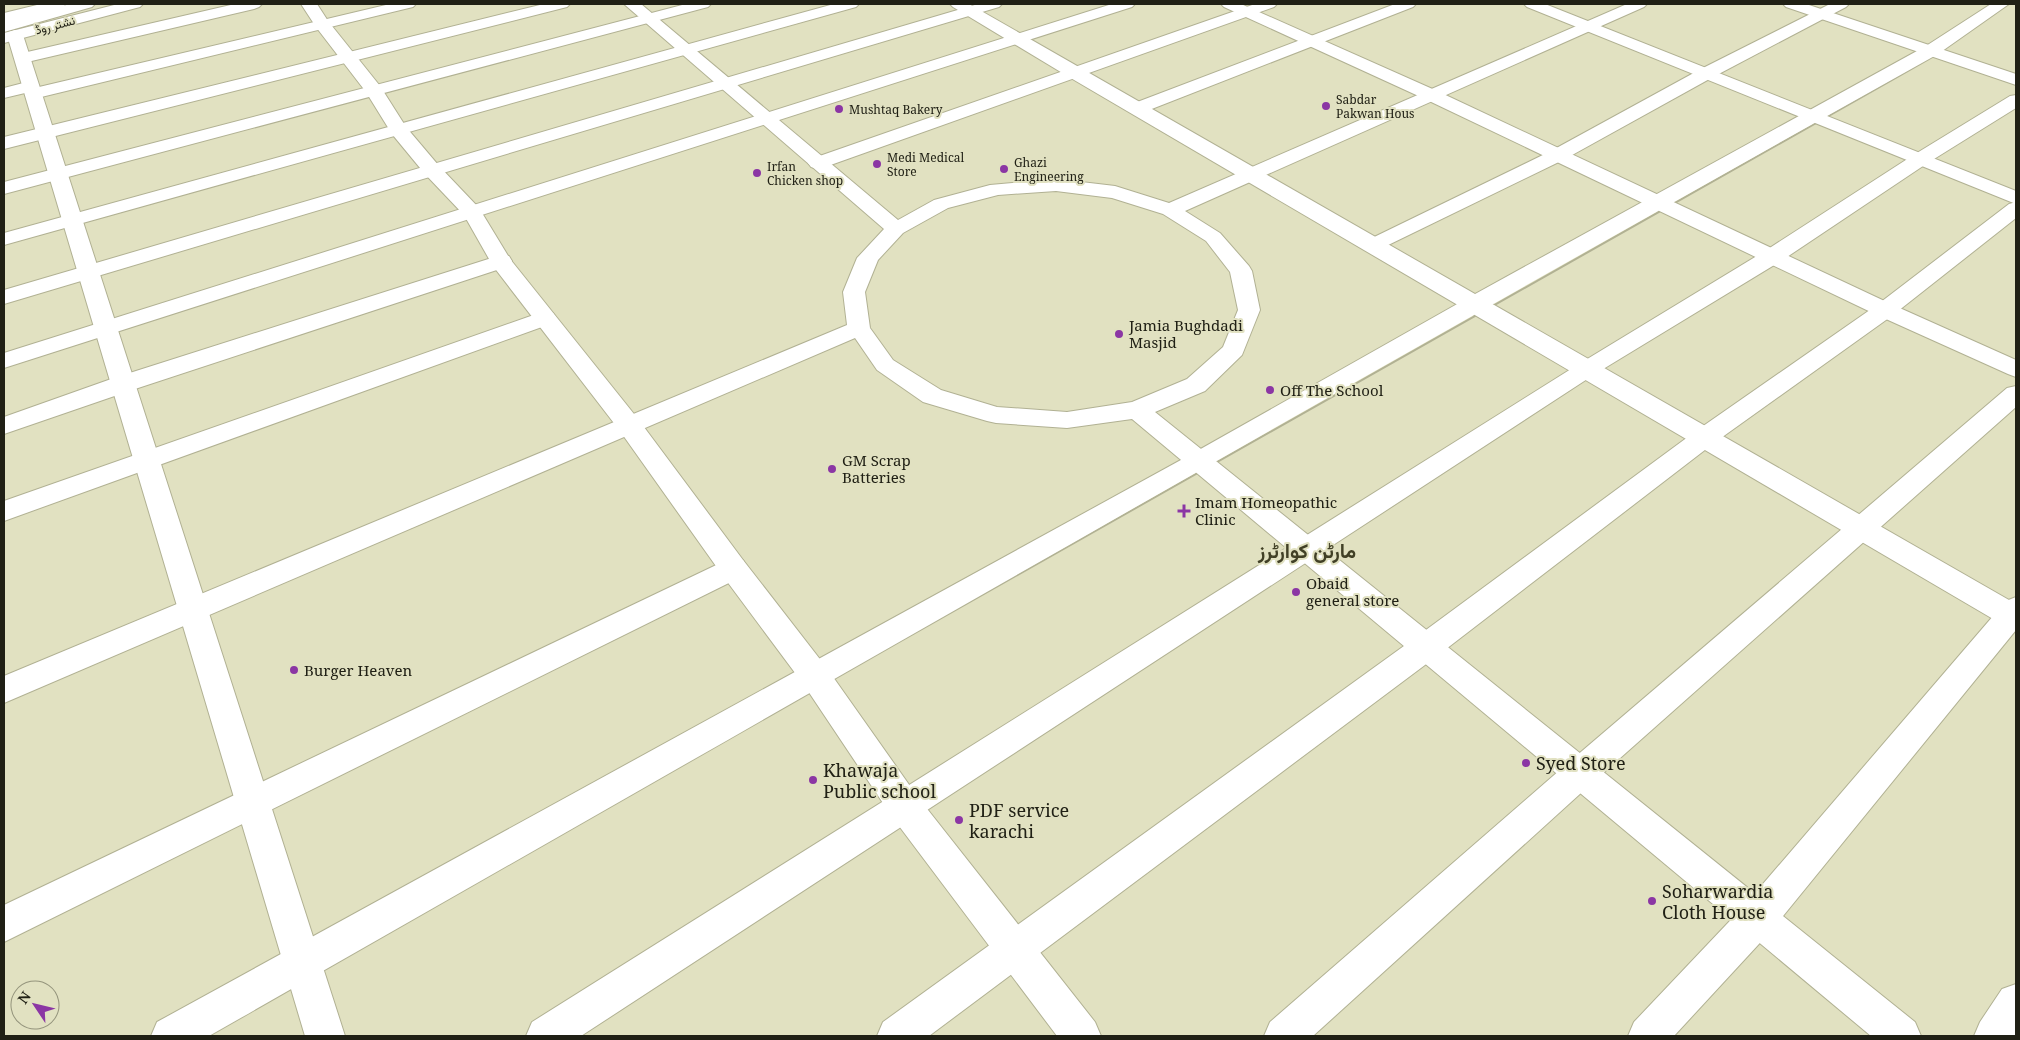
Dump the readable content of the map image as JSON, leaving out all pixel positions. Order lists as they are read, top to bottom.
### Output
{
  "streets": {
    "street": ["نشتر روڈ"]
  },
  "districts": ["مارٹن کوارٹرز"],
  "places": {
    "other": [
      "Sabdar Pakwan Hous",
      "Mushtaq Bakery",
      "Medi Medical Store",
      "Ghazi Engineering",
      "Irfan Chicken shop",
      "Jamia Bughdadi Masjid",
      "Off The School",
      "GM Scrap Batteries",
      "Obaid general store",
      "Burger Heaven",
      "Syed Store",
      "Khawaja Public school",
      "PDF service karachi",
      "Soharwardia Cloth House"
    ],
    "health": ["Imam Homeopathic Clinic"]
  },
  "north": "top left"
}
